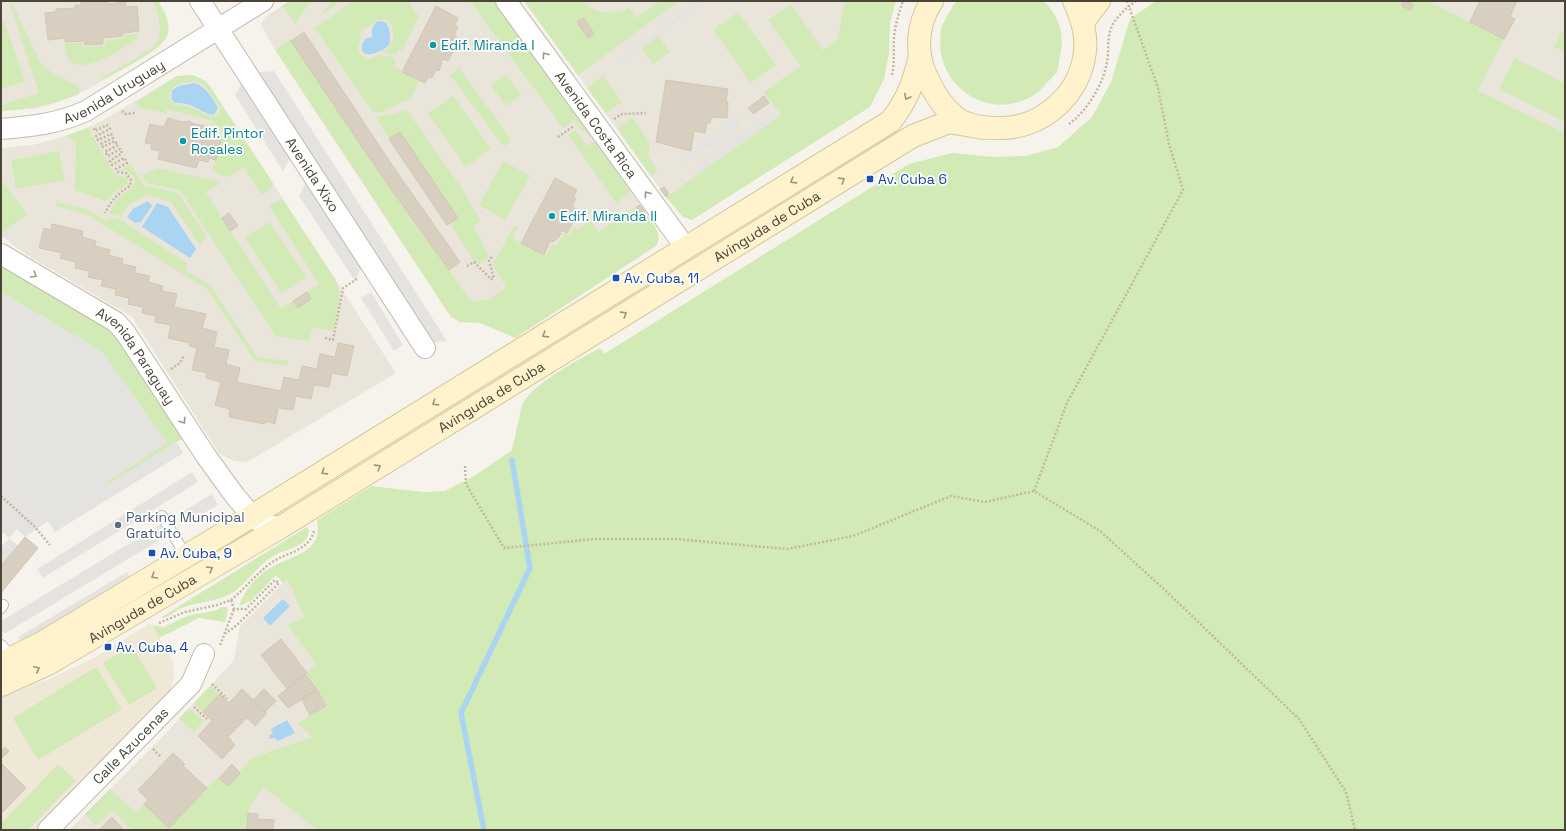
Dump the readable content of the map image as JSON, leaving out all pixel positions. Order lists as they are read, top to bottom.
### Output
{
  "streets": {
    "main road": ["Avinguda de Cuba"],
    "street": [
      "Avenida Uruguay",
      "Avenida Costa Rica",
      "Avenida Xixo",
      "Avenida Paraguay",
      "Calle Azucenas"
    ]
  },
  "crossings": [
    ["Avenida Uruguay", "Avenida Xixo"],
    ["Avenida Costa Rica", "Avinguda de Cuba"],
    ["Avinguda de Cuba", "Avenida Paraguay"]
  ],
  "one_way": ["Avenida Costa Rica", "Avenida Paraguay"],
  "places": {
    "other": [
      "Edif. Miranda I",
      "Edif. Pintor Rosales",
      "Edif. Miranda II",
      "Parking Municipal Gratuito"
    ],
    "transit": [
      "Av. Cuba 6",
      "Av. Cuba, 11",
      "Av. Cuba, 9",
      "Av. Cuba, 4"
    ]
  }
}
